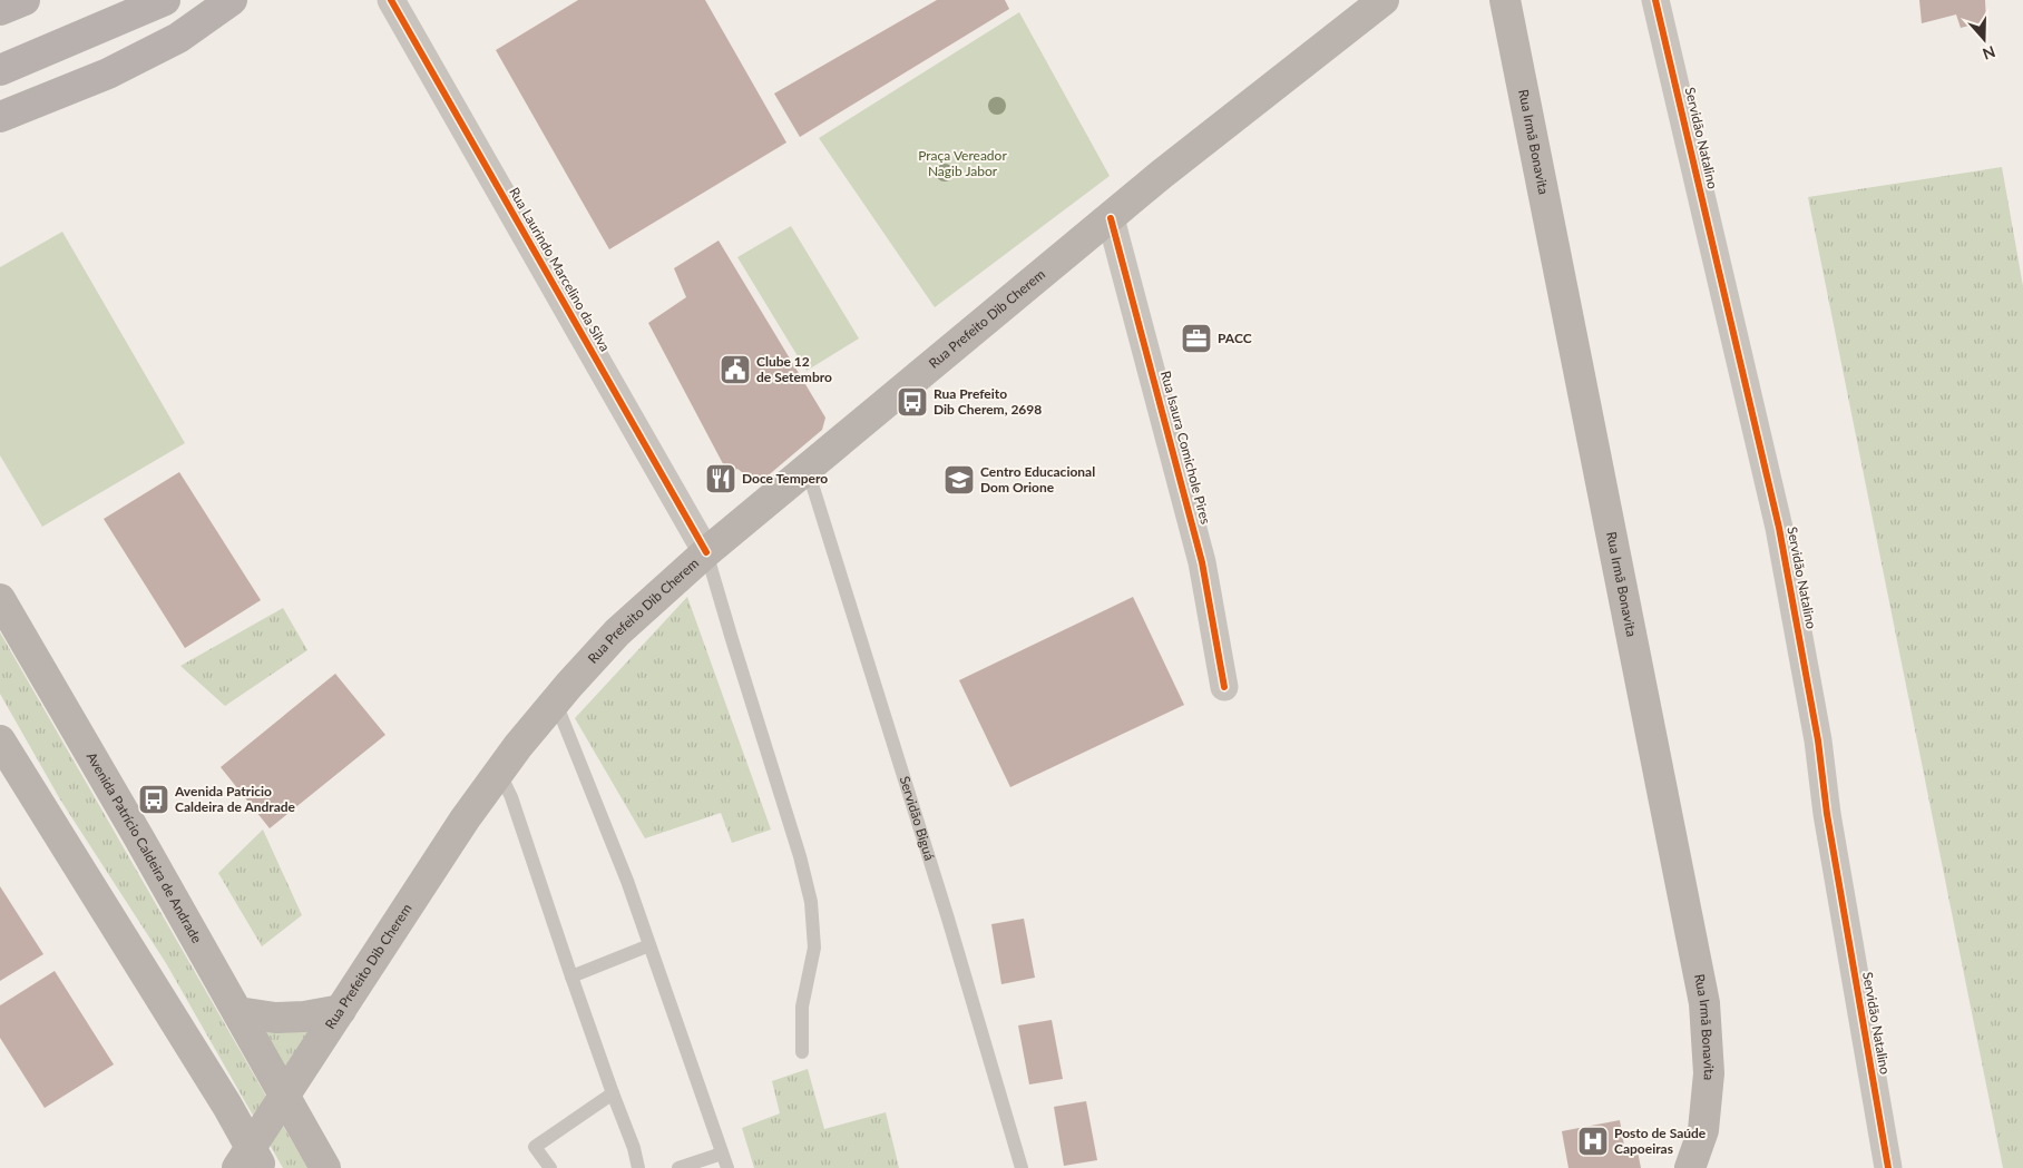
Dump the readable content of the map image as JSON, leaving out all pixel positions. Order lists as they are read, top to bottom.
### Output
{
  "streets": {
    "main road": ["Rua Irmã Bonavita", "Rua Prefeito Dib Cherem", "Avenida Patrício Caldeira de Andrade"],
    "street": ["Servidão Natalino", "Rua Laurindo Marcelino da Silva", "Rua Isaura Comichole Pires"],
    "lane": ["Servidão Biguá"]
  },
  "crossings": [
    ["Rua Laurindo Marcelino da Silva", "Rua Prefeito Dib Cherem"],
    ["Rua Prefeito Dib Cherem", "Rua Isaura Comichole Pires"],
    ["Rua Prefeito Dib Cherem", "Servidão Biguá"],
    ["Rua Prefeito Dib Cherem", "Avenida Patrício Caldeira de Andrade"]
  ],
  "parks": ["Praça Vereador Nagib Jabor"],
  "places": {
    "office": ["PACC"],
    "public building": ["Clube 12 de Setembro"],
    "bus stop": ["Rua Prefeito Dib Cherem, 2698", "Avenida Patricio Caldeira de Andrade"],
    "restaurant": ["Doce Tempero"],
    "school or university": ["Centro Educacional Dom Orione"],
    "hospital": ["Posto de Saúde Capoeiras"]
  },
  "north": "bottom"
}
